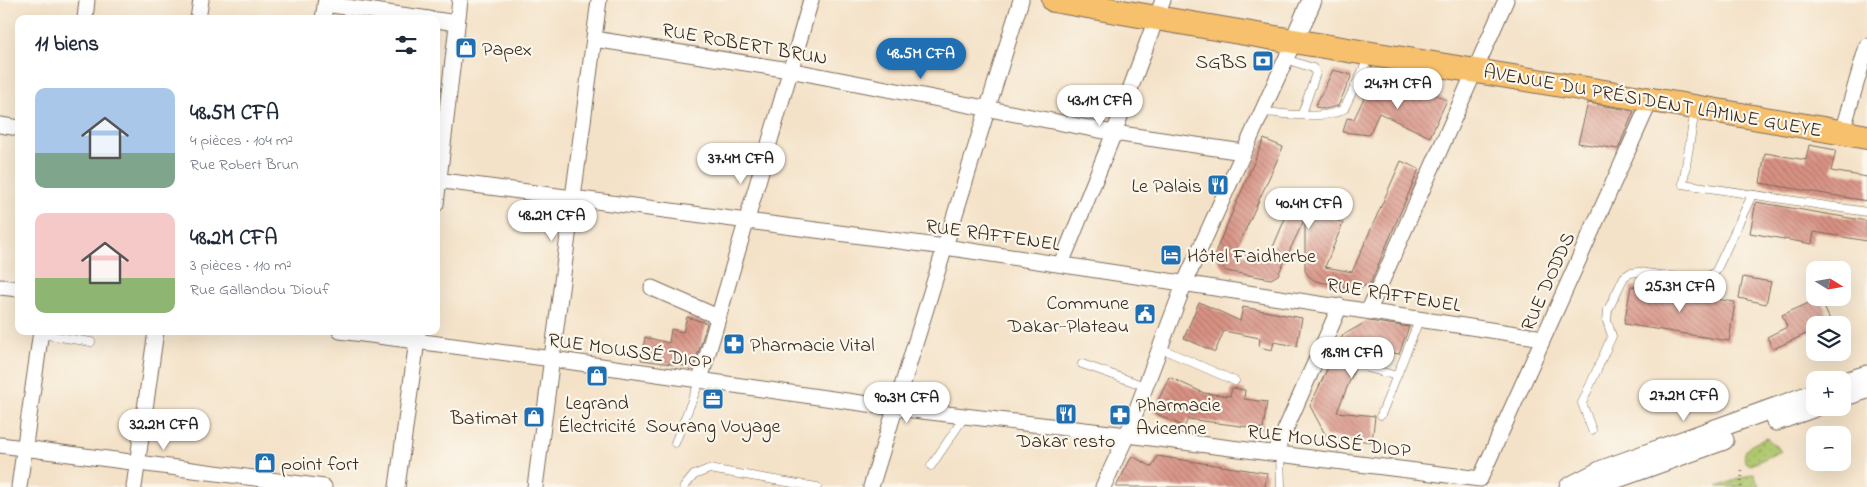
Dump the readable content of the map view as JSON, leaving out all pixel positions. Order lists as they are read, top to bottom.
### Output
{
  "streets": {
    "main road": ["AVENUE DU PRÉSIDENT LAMINE GUEYE"],
    "street": [
      "RUE ROBERT BRUN",
      "RUE RAFFENEL",
      "RUE DODDS",
      "RUE MOUSSÉ DIOP"
    ]
  },
  "crossings": [
    ["AVENUE DU PRÉSIDENT LAMINE GUEYE", "RUE DODDS"],
    ["RUE RAFFENEL", "RUE DODDS"],
    ["RUE DODDS", "RUE MOUSSÉ DIOP"]
  ],
  "places": {
    "shop": [
      "Papex",
      "Legrand Électricité",
      "Batimat",
      "point fort"
    ],
    "bank": ["SGBS"],
    "restaurant": ["Le Palais", "Dakar resto"],
    "hotel": ["Hôtel Faidherbe"],
    "public building": ["Commune Dakar-Plateau"],
    "pharmacy": ["Pharmacie Vital", "Pharmacie Avicenne"],
    "office": ["Sourang Voyage"]
  },
  "north": "right",
  "page": {
    "heading": "11 biens",
    "price": [
      "48.5M CFA",
      "24.7M CFA",
      "43.1M CFA",
      "37.4M CFA",
      "40.4M CFA",
      "48.2M CFA",
      "25.3M CFA",
      "18.9M CFA",
      "27.2M CFA",
      "90.3M CFA",
      "32.2M CFA"
    ],
    "list": [
      {
        "name": "48.5M CFA",
        "note": "4 pièces · 104 m² · Rue Robert Brun"
      },
      {
        "name": "48.2M CFA",
        "note": "3 pièces · 110 m² · Rue Gallandou Diouf"
      }
    ],
    "map_buttons": ["+", "−"]
  }
}
